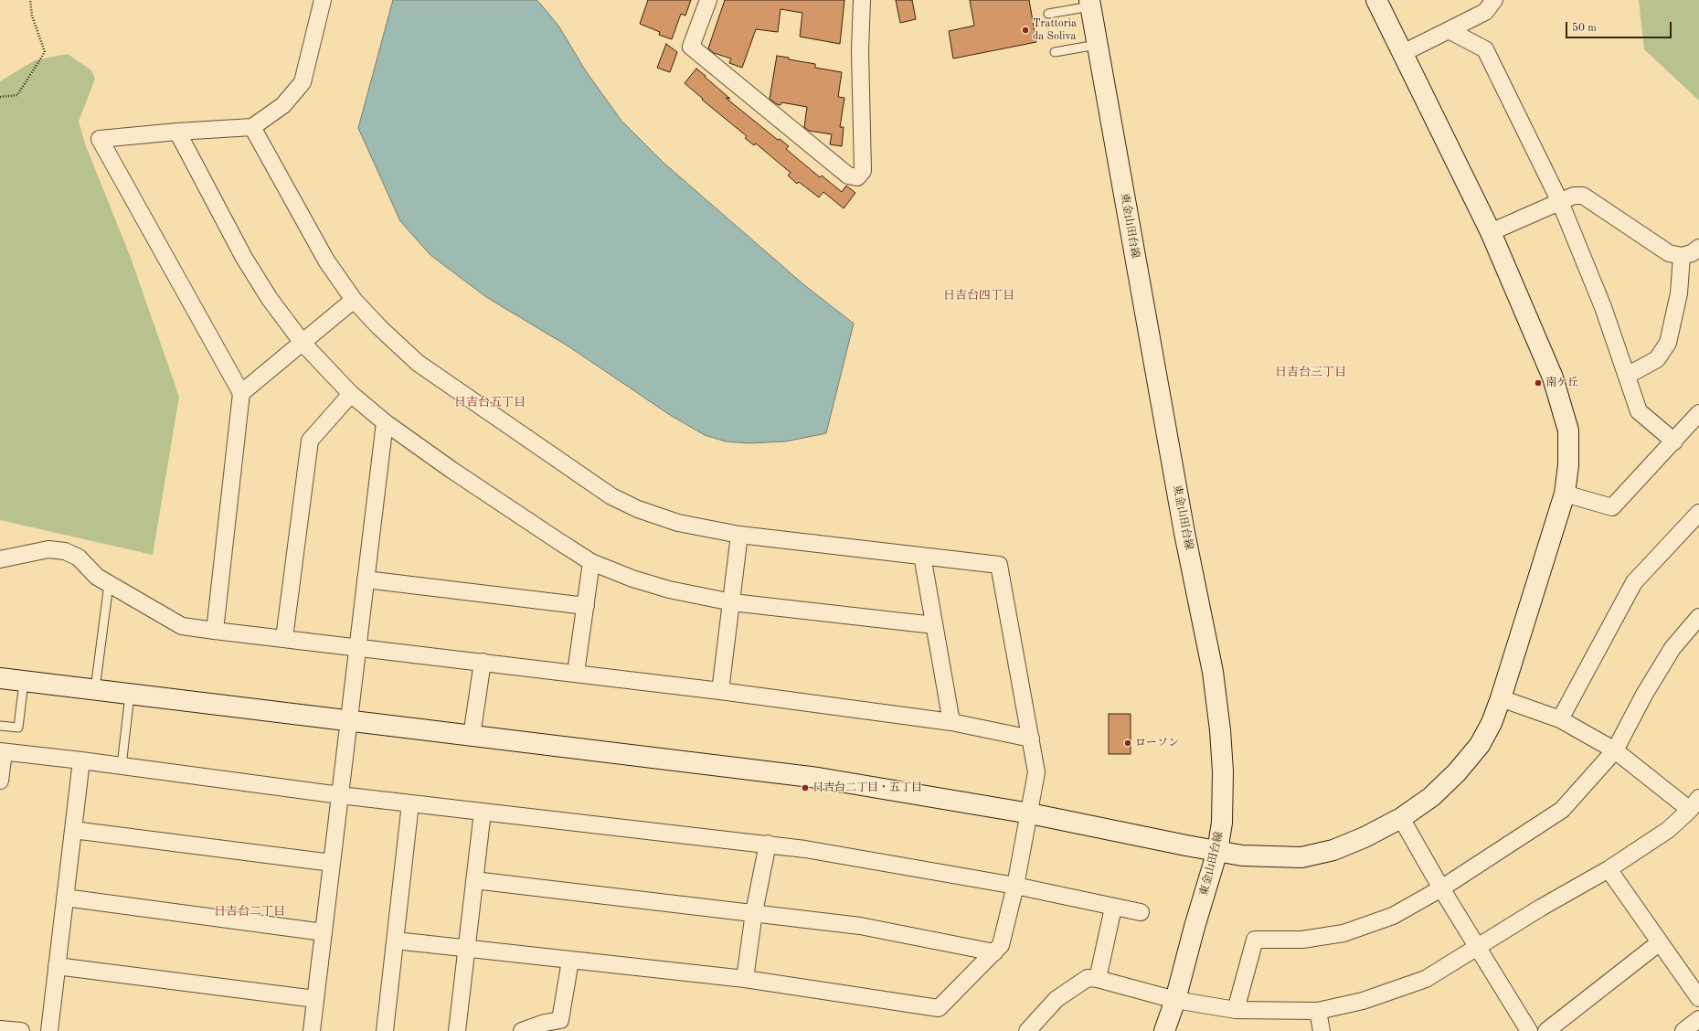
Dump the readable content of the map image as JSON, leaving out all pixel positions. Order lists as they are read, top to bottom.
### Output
{
  "streets": {
    "street": ["東金山田台線"]
  },
  "districts": [
    "日吉台四丁目",
    "日吉台三丁目",
    "日吉台五丁目",
    "日吉台二丁目"
  ],
  "places": [
    "Trattoria da Soliva",
    "南ケ丘",
    "ローソン",
    "日吉台二丁目・五丁目"
  ],
  "scale_bar": "50 m"
}
